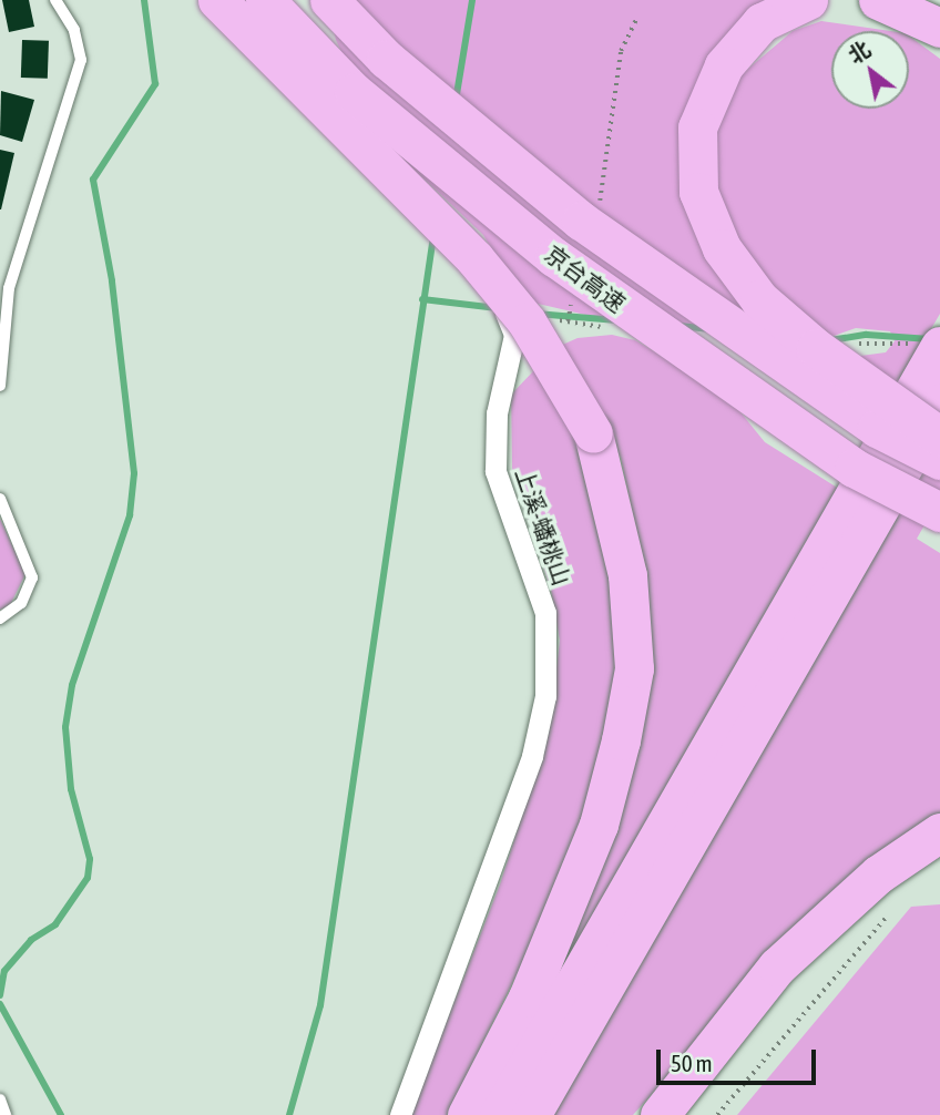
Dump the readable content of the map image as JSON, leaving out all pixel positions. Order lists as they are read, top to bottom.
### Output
{
  "streets": {
    "highway": ["京台高速"],
    "street": ["上溪-蟠桃山"]
  },
  "scale_bar": "50 m",
  "north": "top left"
}
